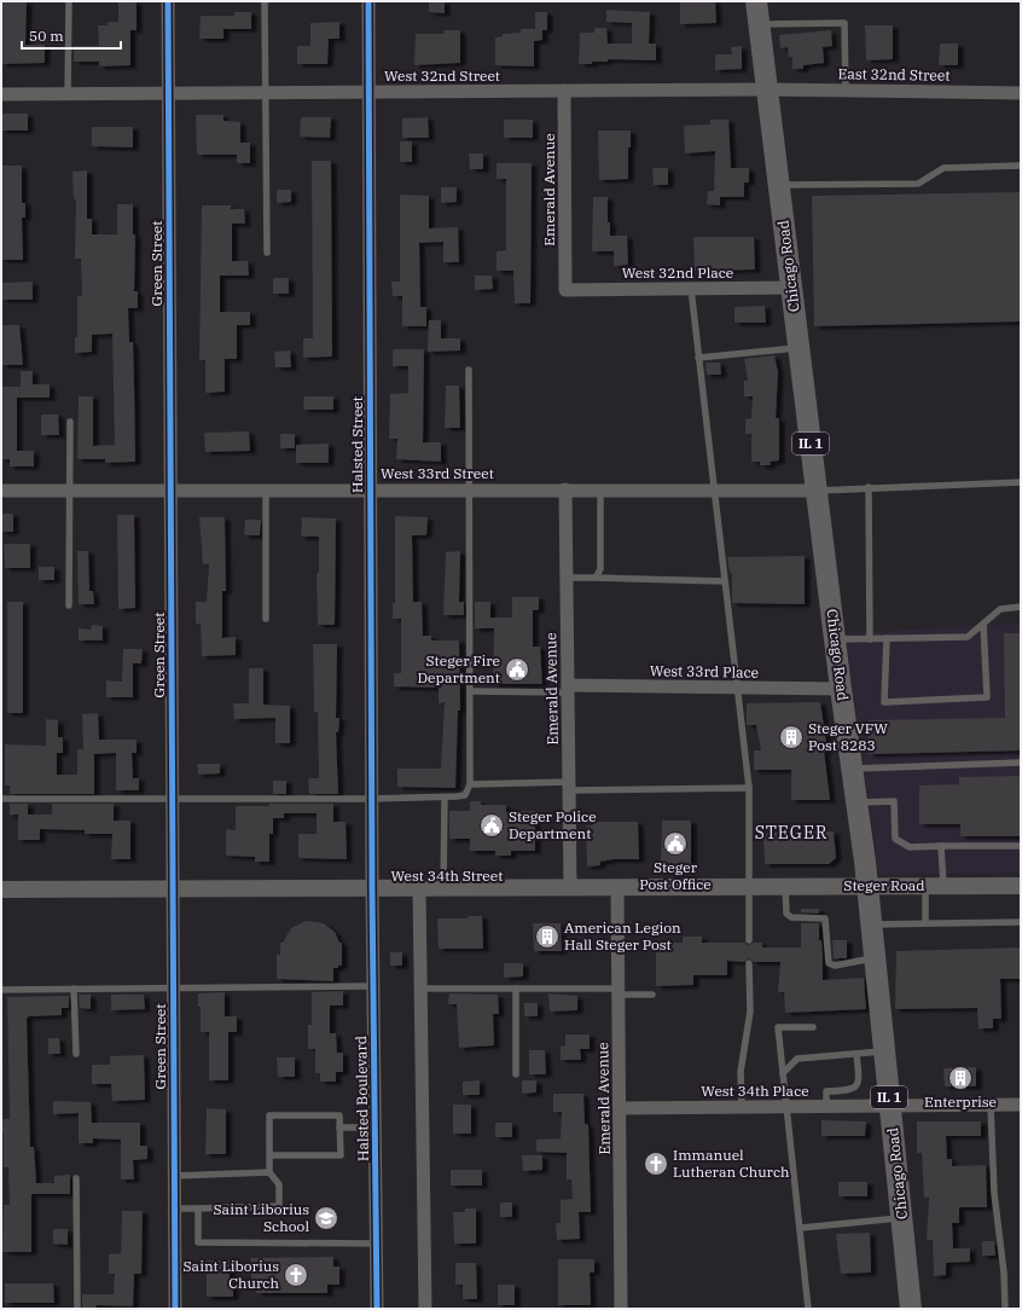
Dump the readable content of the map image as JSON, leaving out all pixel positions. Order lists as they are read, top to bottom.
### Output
{
  "streets": {
    "main road": ["Chicago Road", "IL 1"],
    "street": [
      "East 32nd Street",
      "West 32nd Street",
      "Emerald Avenue",
      "Green Street",
      "West 32nd Place",
      "Halsted Street",
      "West 33rd Street",
      "West 33rd Place",
      "West 34th Street",
      "Steger Road",
      "West 34th Place",
      "Halsted Boulevard"
    ]
  },
  "crossings": [
    ["East 32nd Street", "West 32nd Street"],
    ["East 32nd Street", "Chicago Road"],
    ["West 32nd Street", "Emerald Avenue"],
    ["West 32nd Street", "Green Street"],
    ["West 32nd Street", "Chicago Road"],
    ["West 32nd Street", "Halsted Street"],
    ["Emerald Avenue", "West 32nd Place"],
    ["Emerald Avenue", "West 33rd Street"],
    ["Emerald Avenue", "West 33rd Place"],
    ["Emerald Avenue", "West 34th Street"],
    ["Emerald Avenue", "West 34th Place"],
    ["Green Street", "West 33rd Street"],
    ["Green Street", "West 34th Street"],
    ["Chicago Road", "West 32nd Place"],
    ["Chicago Road", "West 33rd Street"],
    ["Chicago Road", "West 33rd Place"],
    ["Chicago Road", "Steger Road"],
    ["Chicago Road", "West 34th Place"],
    ["Halsted Street", "West 33rd Street"],
    ["Halsted Street", "West 34th Street"],
    ["Halsted Street", "Halsted Boulevard"],
    ["West 34th Street", "Steger Road"],
    ["West 34th Street", "Halsted Boulevard"]
  ],
  "districts": ["STEGER"],
  "places": {
    "public building": ["Steger Fire Department", "Steger Police Department", "Steger Post Office"],
    "building": ["Steger VFW Post 8283", "American Legion Hall Steger Post", "Enterprise"],
    "church": ["Immanuel Lutheran Church", "Saint Liborius Church"],
    "school or university": ["Saint Liborius School"]
  },
  "scale_bar": "50 m"
}
